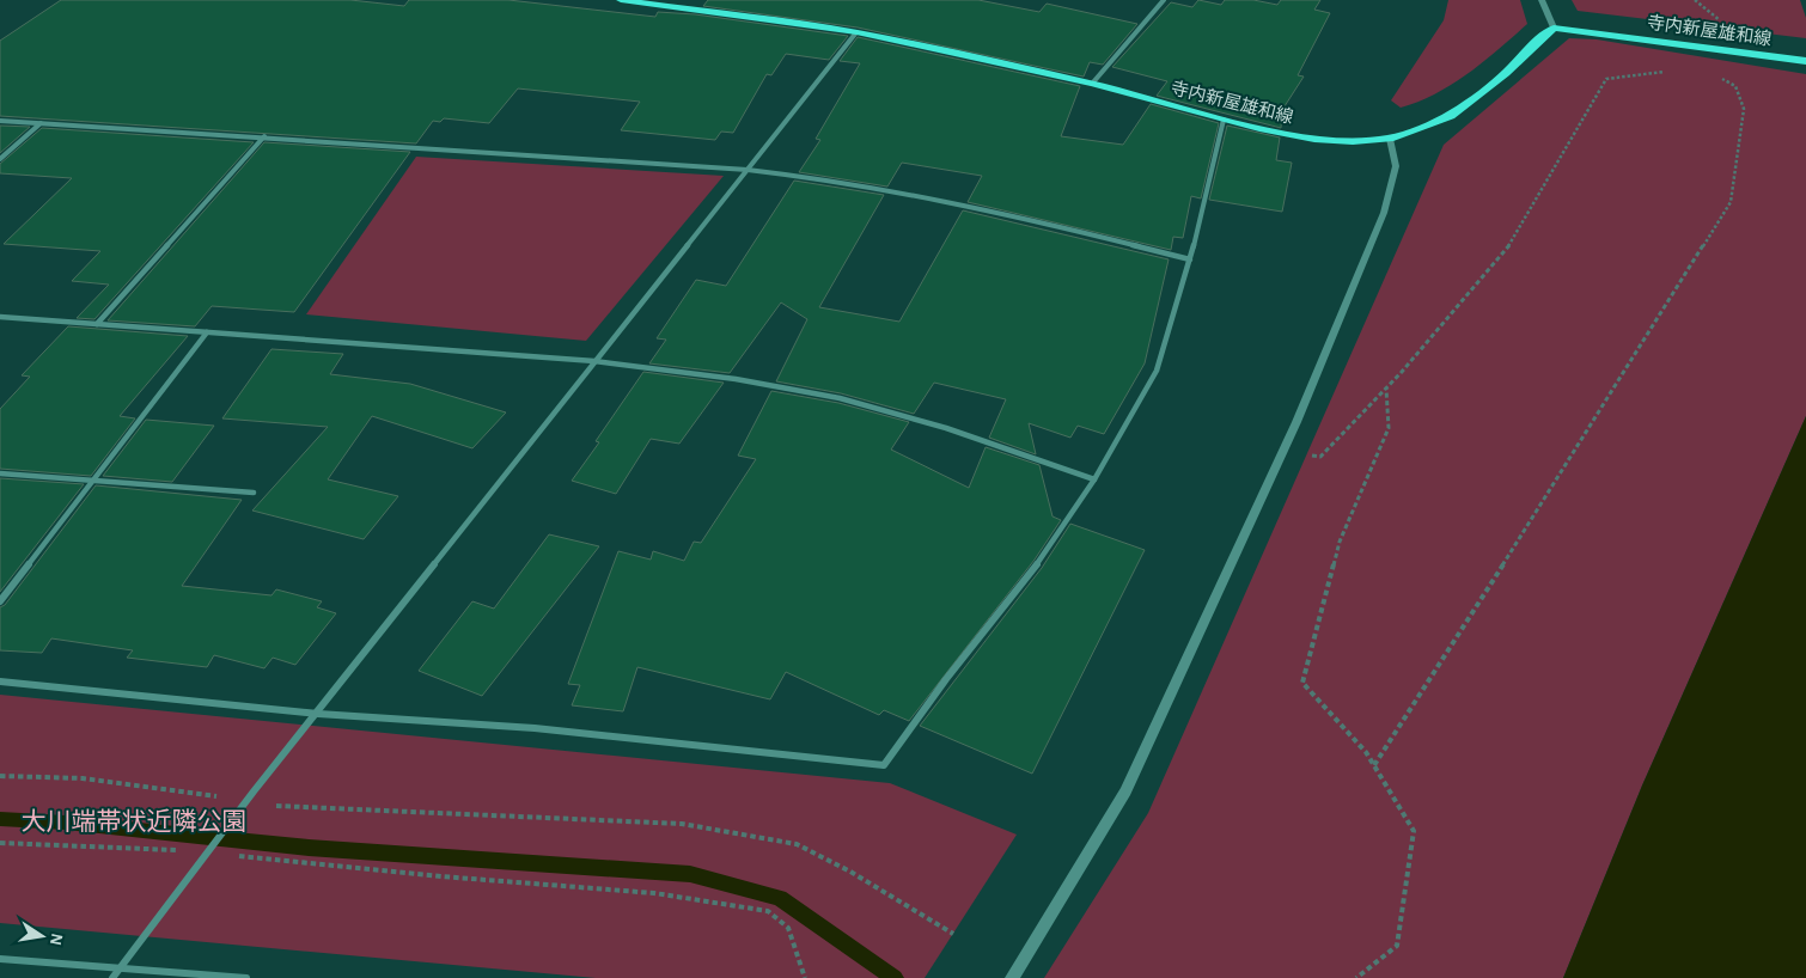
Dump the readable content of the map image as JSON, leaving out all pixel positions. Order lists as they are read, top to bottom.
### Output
{
  "streets": {
    "main road": ["寺内新屋雄和線"]
  },
  "parks": ["大川端帯状近隣公園"],
  "north": "right"
}
